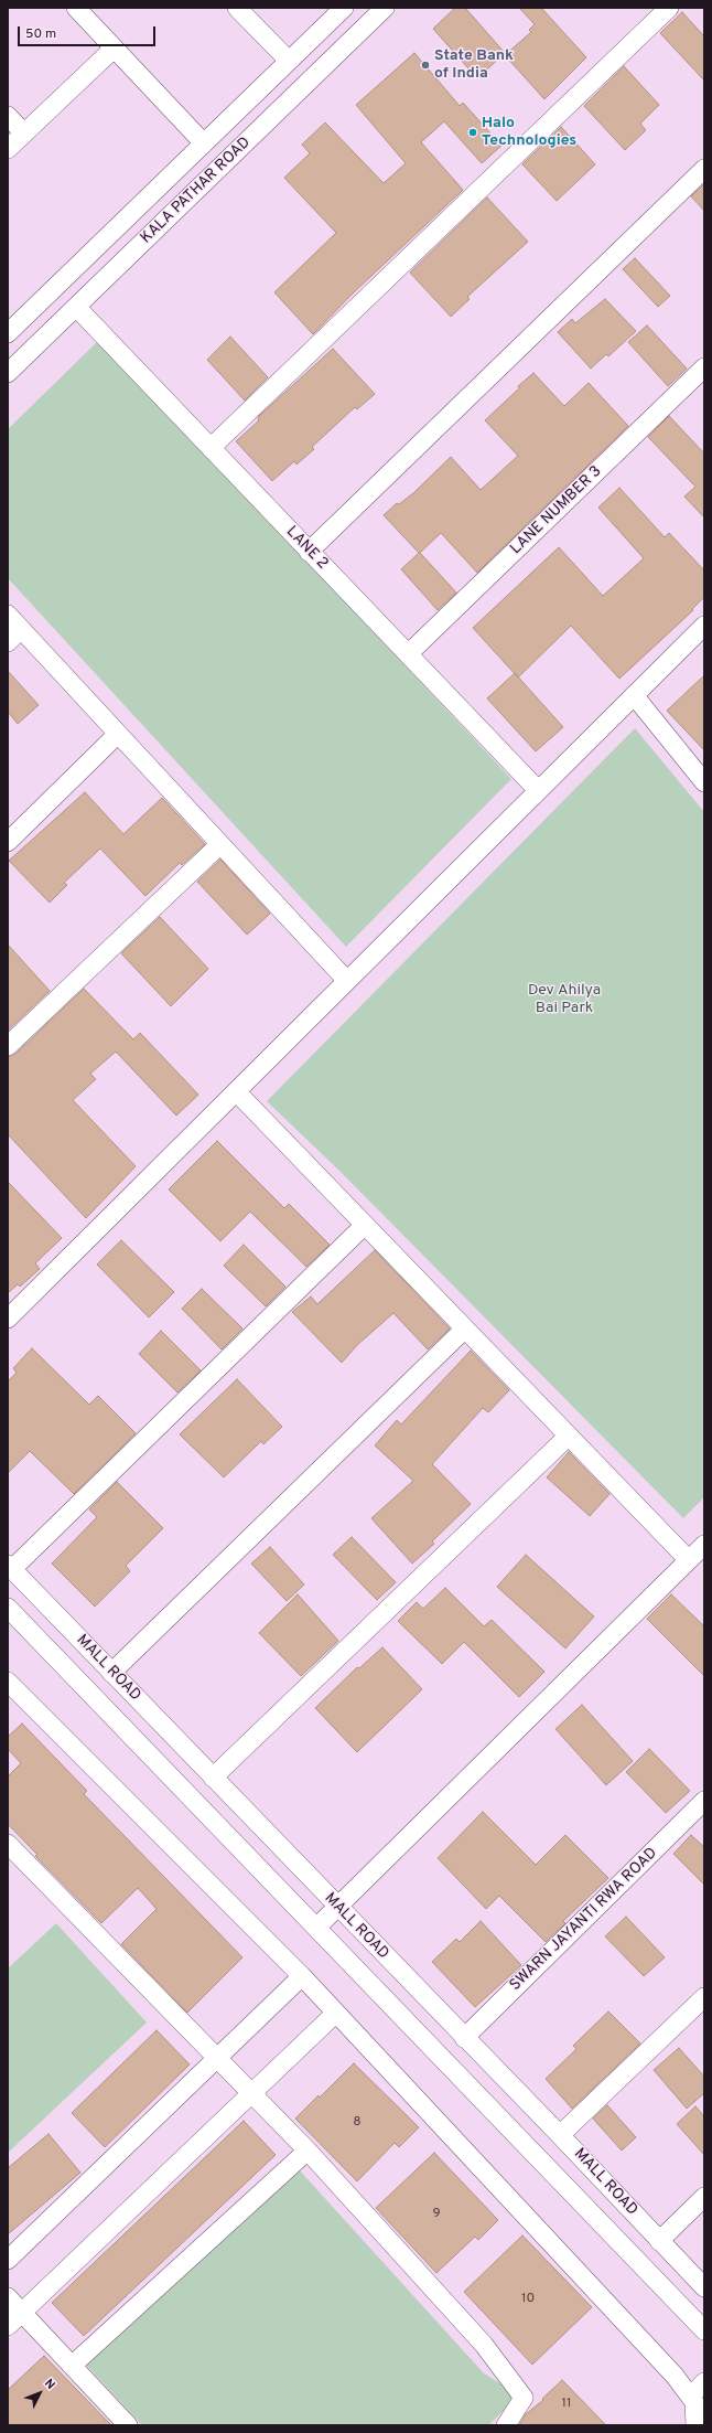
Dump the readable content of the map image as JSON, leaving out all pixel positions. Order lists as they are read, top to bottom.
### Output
{
  "streets": {
    "street": [
      "KALA PATHAR ROAD",
      "LANE NUMBER 3",
      "LANE 2",
      "MALL ROAD",
      "SWARN JAYANTI RWA ROAD"
    ]
  },
  "crossings": [
    ["KALA PATHAR ROAD", "LANE 2"],
    ["LANE NUMBER 3", "LANE 2"],
    ["MALL ROAD", "SWARN JAYANTI RWA ROAD"]
  ],
  "parks": ["Dev Ahilya Bai Park"],
  "places": ["State Bank of India", "Halo Technologies"],
  "house_numbers": [
    "8",
    "9",
    "10",
    "11"
  ],
  "scale_bar": "50 m",
  "north": "top right"
}
